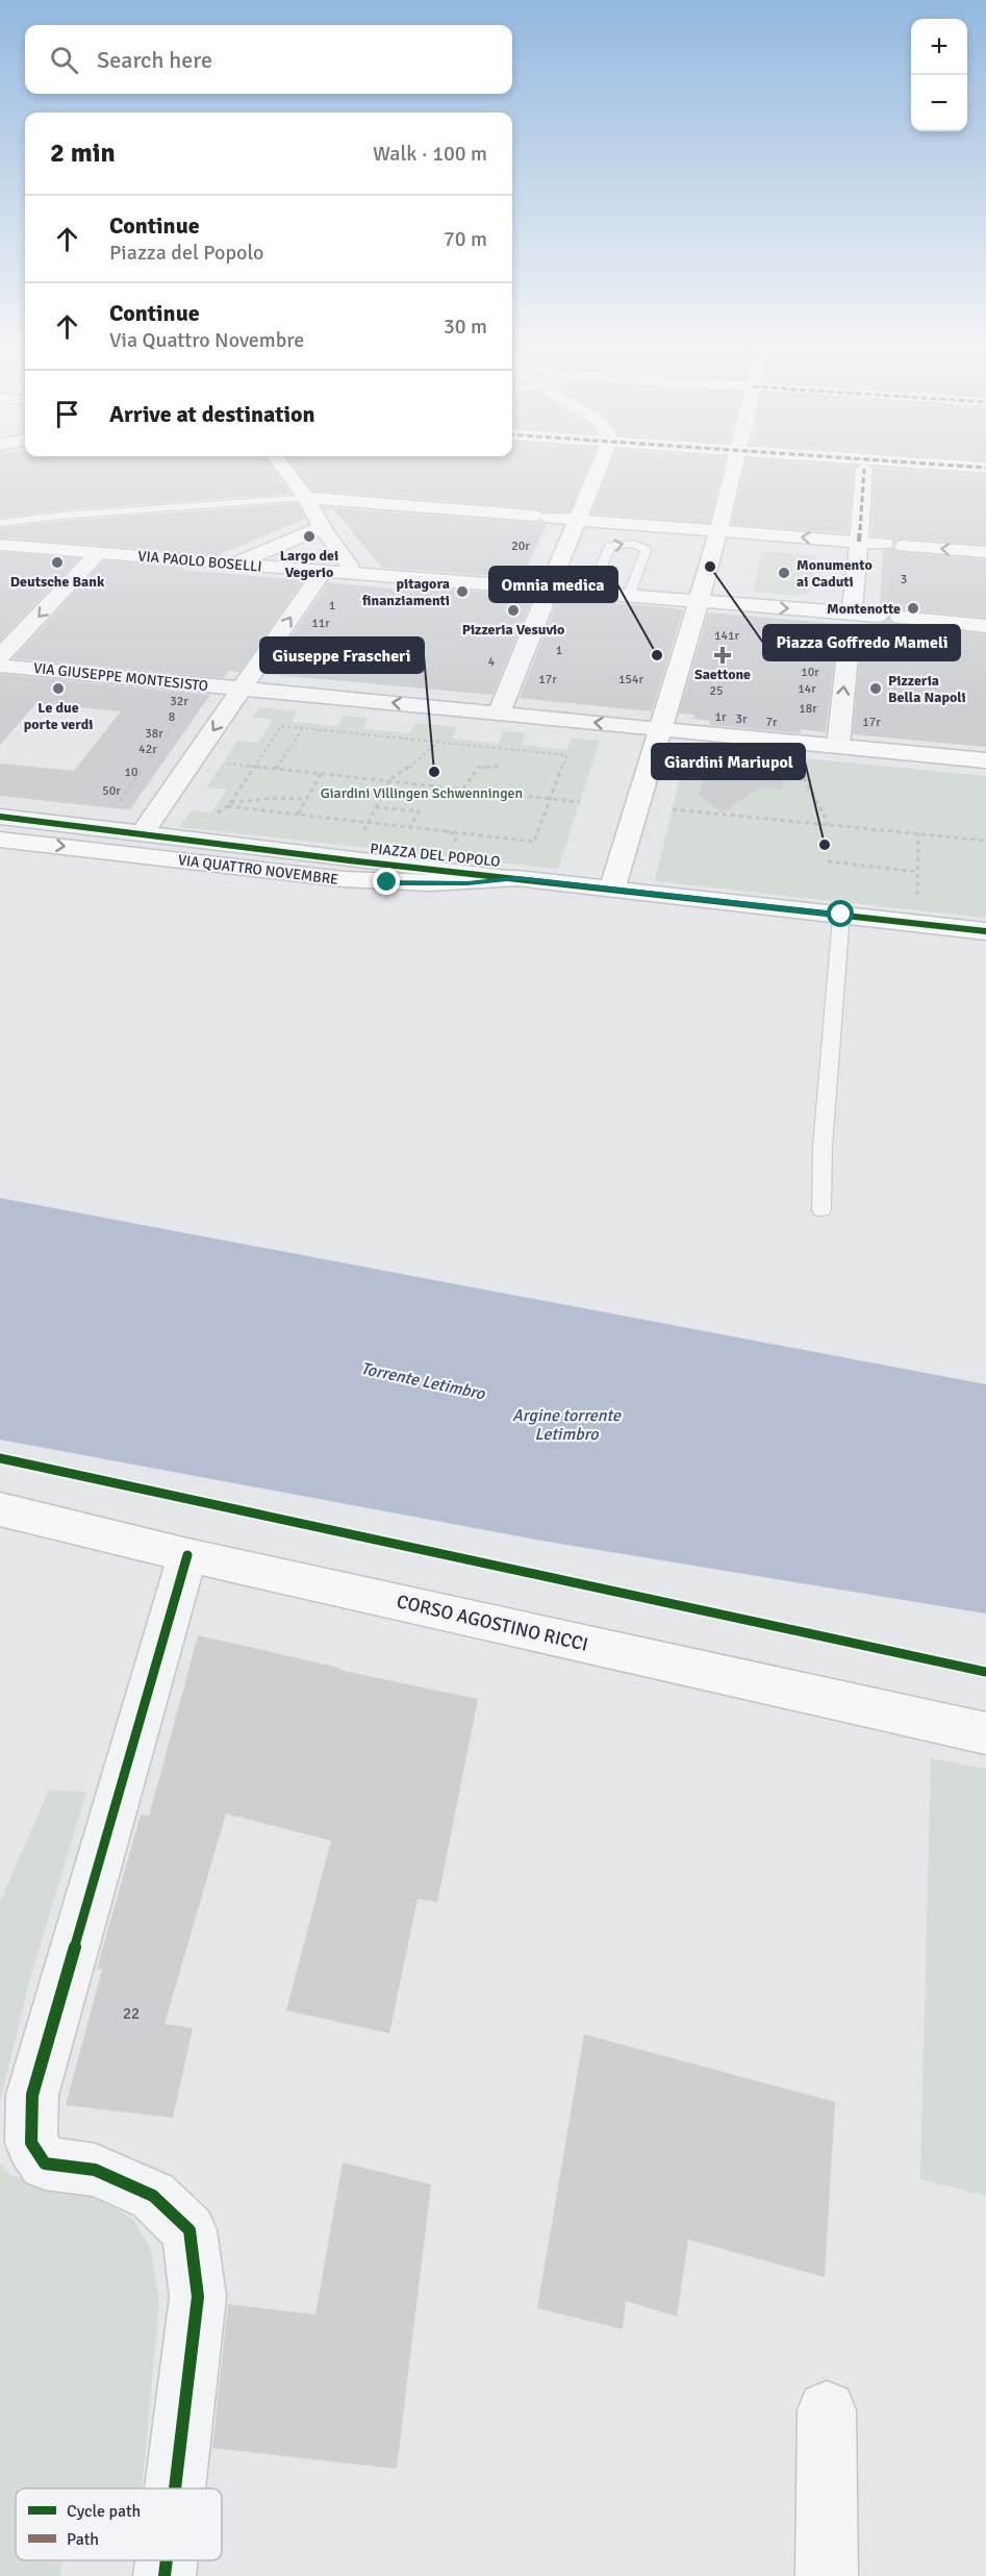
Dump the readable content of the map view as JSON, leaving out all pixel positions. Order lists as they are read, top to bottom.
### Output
{
  "streets": {
    "street": [
      "VIA PAOLO BOSELLI",
      "VIA GIUSEPPE MONTESISTO",
      "PIAZZA DEL POPOLO",
      "VIA QUATTRO NOVEMBRE",
      "CORSO AGOSTINO RICCI"
    ]
  },
  "crossings": [
    ["PIAZZA DEL POPOLO", "VIA QUATTRO NOVEMBRE"]
  ],
  "water": ["Torrente Letimbro", "Argine torrente Letimbro"],
  "parks": ["Giardini Villingen Schwenningen"],
  "places": {
    "other": [
      "Largo dei Vegerio",
      "Deutsche Bank",
      "Piazza Goffredo Mameli",
      "Monumento ai Caduti",
      "pitagora finanziamenti",
      "Montenotte",
      "Pizzeria Vesuvio",
      "Omnia medica",
      "Le due porte verdi",
      "Pizzeria Bella Napoli",
      "Giuseppe Frascheri",
      "Giardini Mariupol"
    ],
    "health": ["Saettone"]
  },
  "house_numbers": [
    "20r",
    "3",
    "1",
    "11r",
    "141r",
    "1",
    "4",
    "10r",
    "17r",
    "154r",
    "14r",
    "25",
    "32r",
    "18r",
    "8",
    "1r",
    "3r",
    "7r",
    "17r",
    "38r",
    "42r",
    "10",
    "50r",
    "22"
  ],
  "legend": ["Cycle path", "Path"],
  "page": {
    "map_buttons": ["+", "−"],
    "search": "Search here",
    "heading": ["2 min", "Walk · 100 m"],
    "list": [
      ["Continue", "Piazza del Popolo", "70 m"],
      ["Continue", "Via Quattro Novembre", "30 m"],
      "Arrive at destination"
    ]
  }
}
